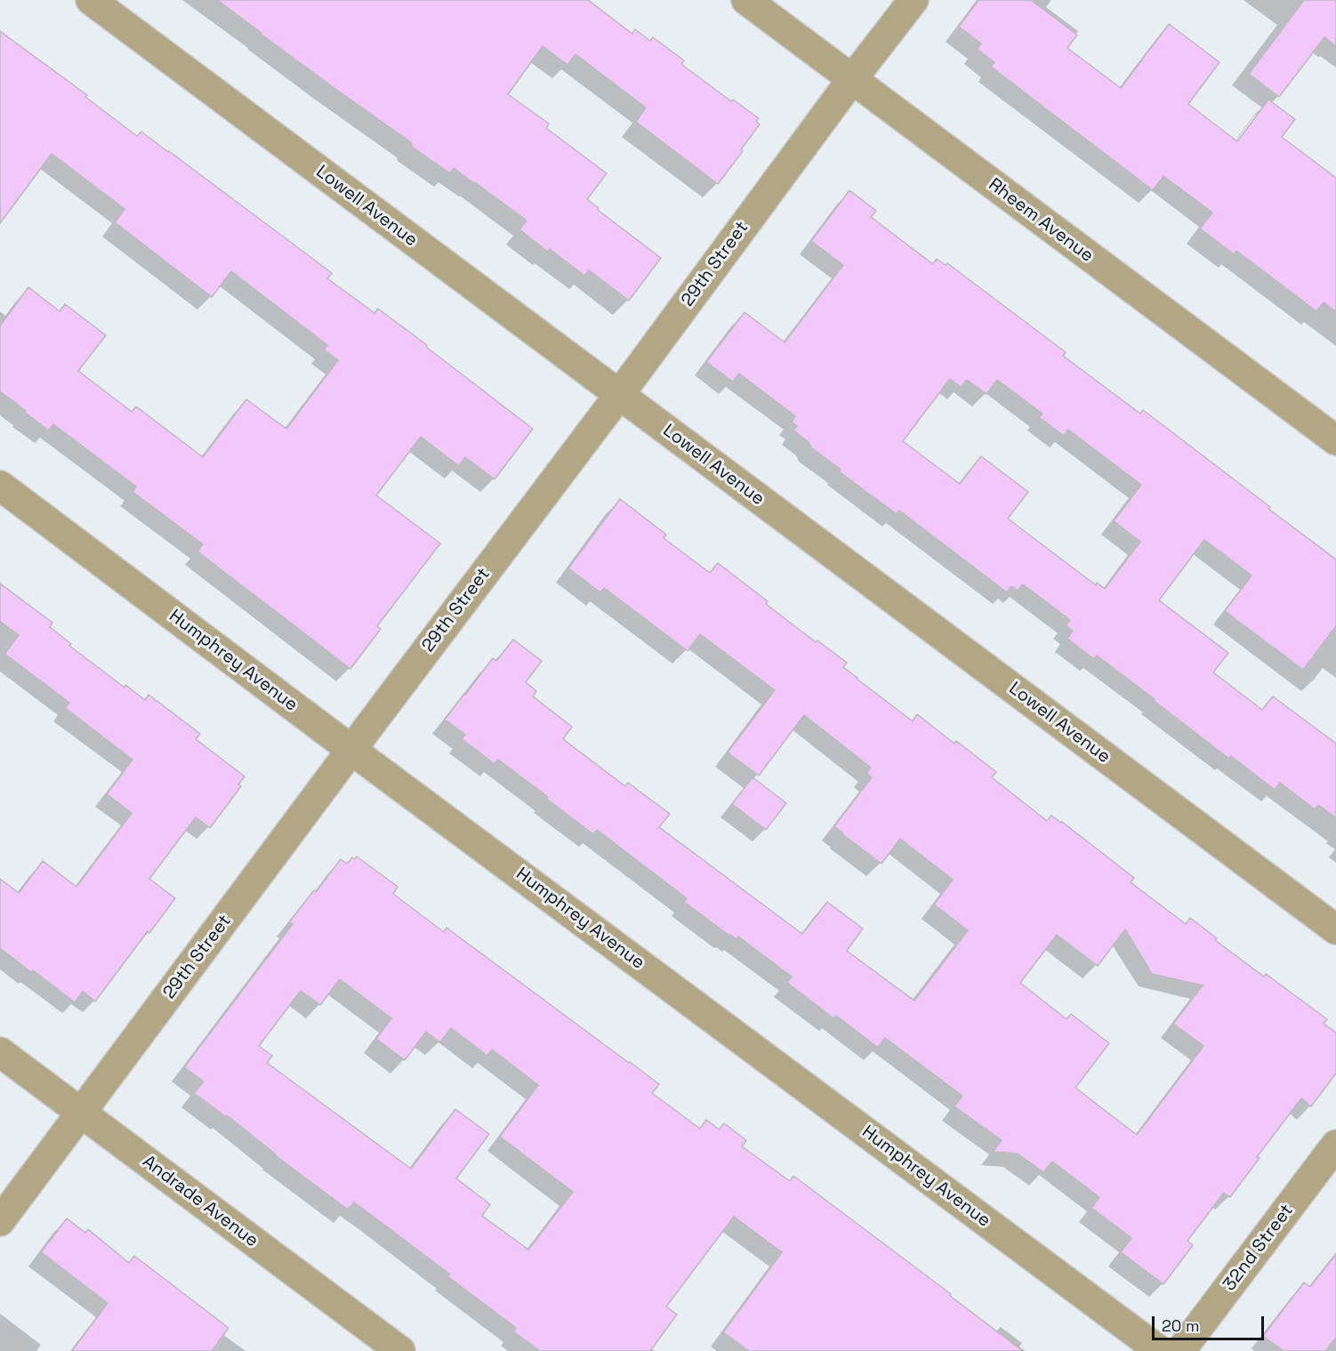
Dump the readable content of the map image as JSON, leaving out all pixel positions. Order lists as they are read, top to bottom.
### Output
{
  "streets": {
    "street": [
      "Lowell Avenue",
      "Rheem Avenue",
      "29th Street",
      "Humphrey Avenue",
      "Andrade Avenue",
      "32nd Street"
    ]
  },
  "crossings": [
    ["Lowell Avenue", "29th Street"],
    ["Rheem Avenue", "29th Street"],
    ["29th Street", "Humphrey Avenue"],
    ["29th Street", "Andrade Avenue"]
  ],
  "scale_bar": "20 m"
}
